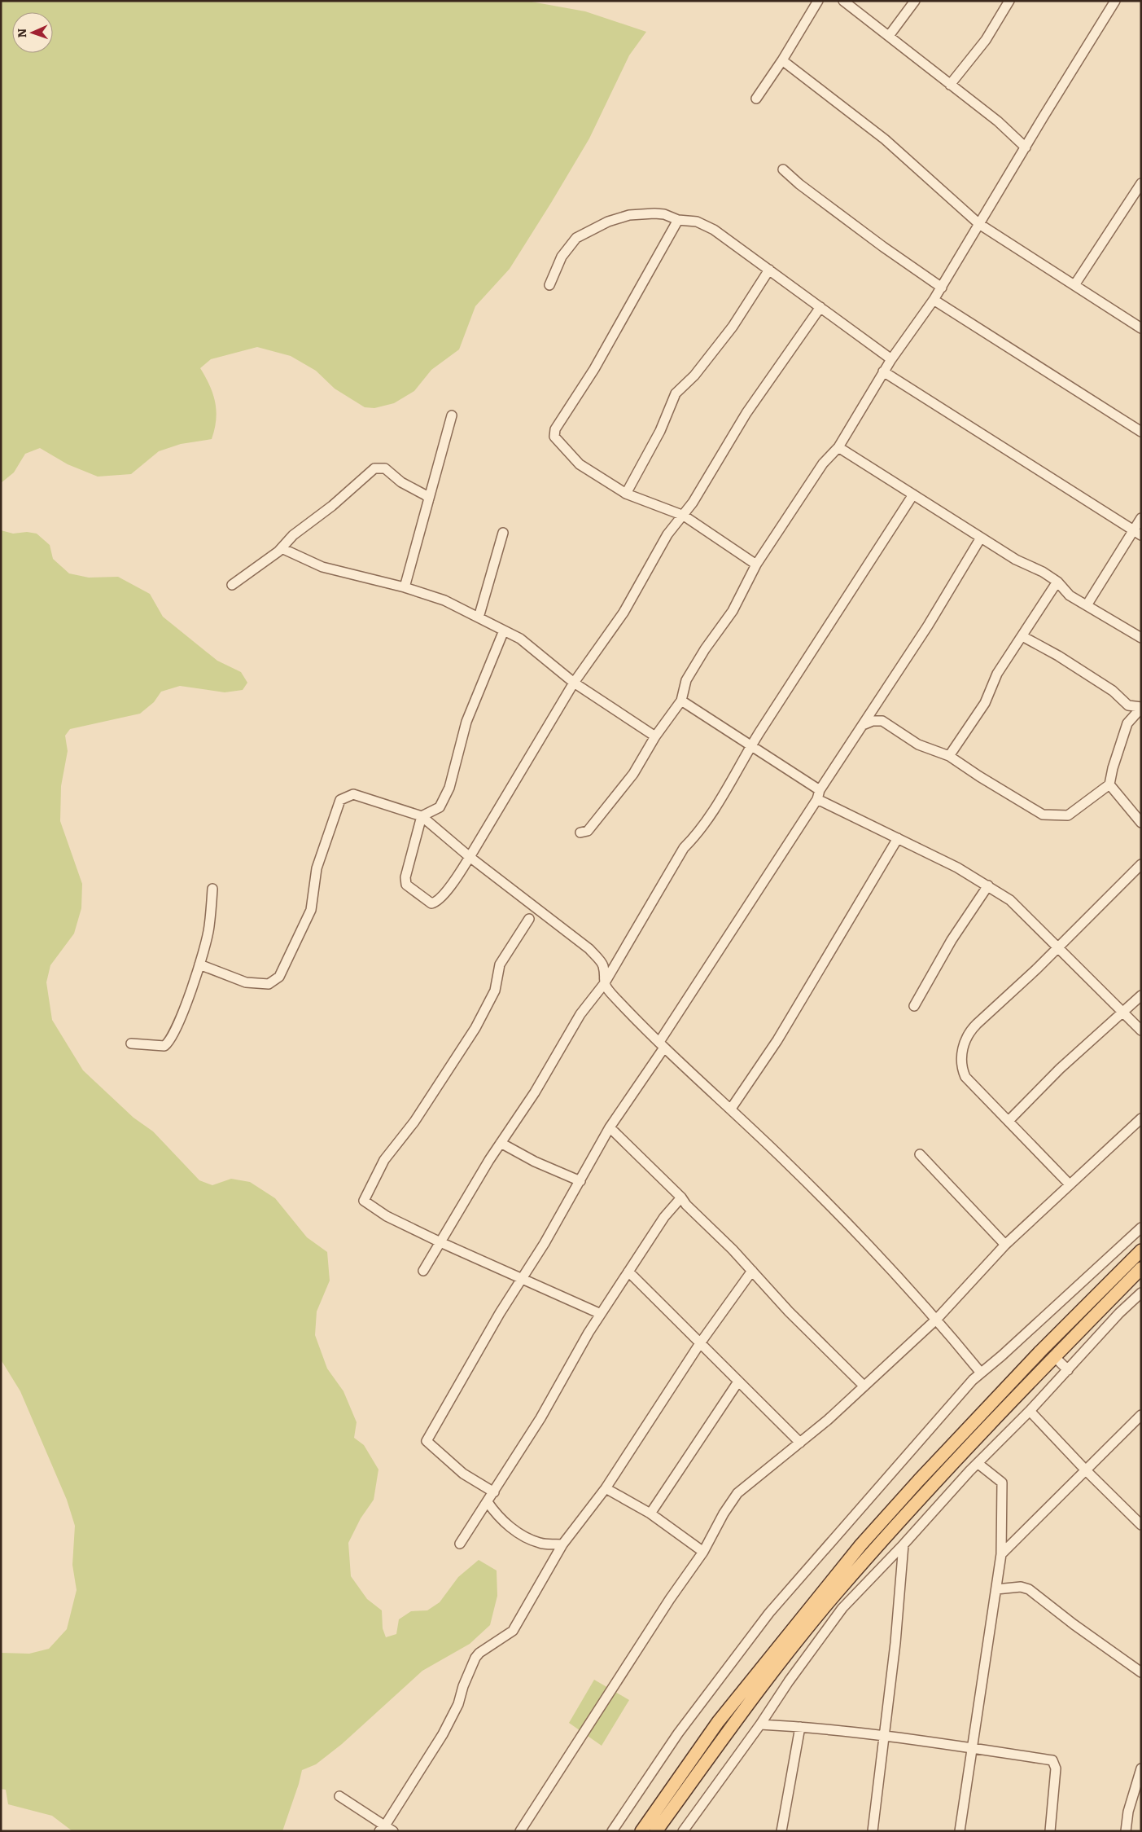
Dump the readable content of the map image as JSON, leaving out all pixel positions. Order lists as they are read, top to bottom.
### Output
{
  "north": "left"
}
